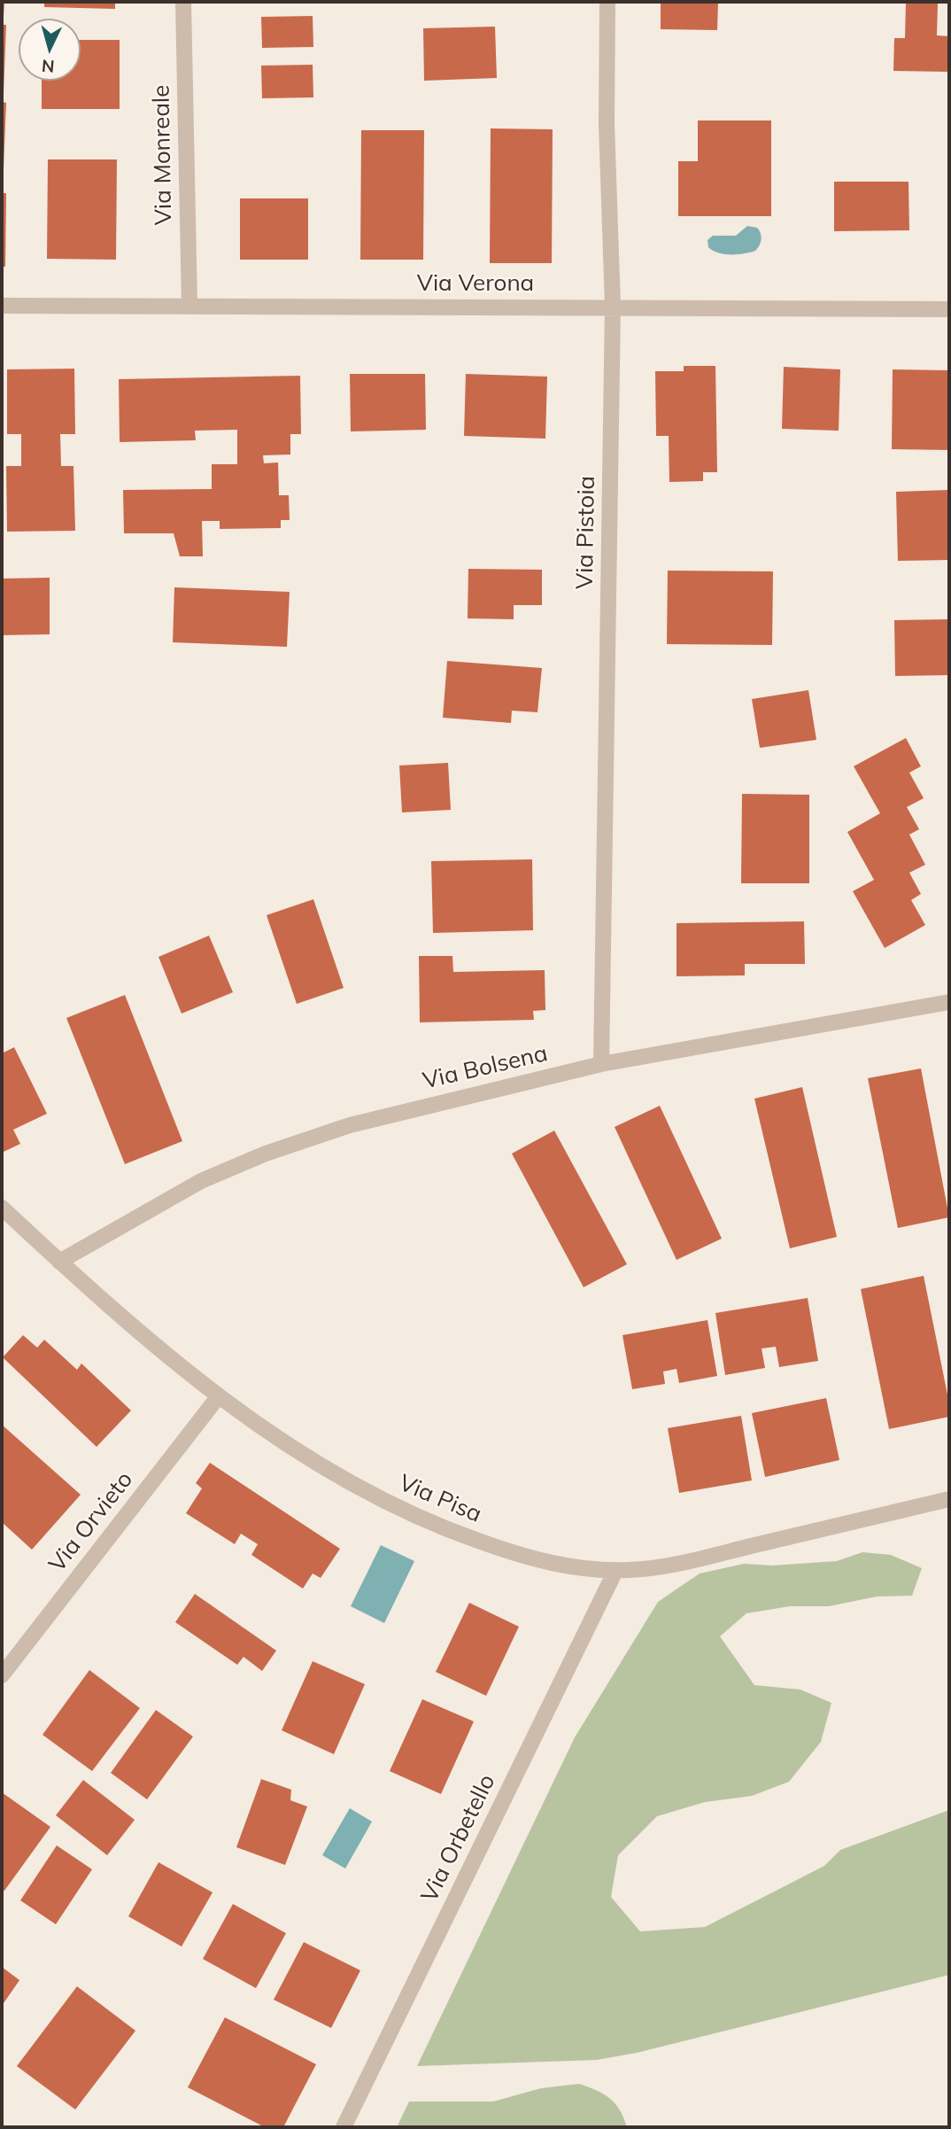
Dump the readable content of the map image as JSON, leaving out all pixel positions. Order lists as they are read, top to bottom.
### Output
{
  "streets": {
    "street": [
      "Via Monreale",
      "Via Verona",
      "Via Pistoia",
      "Via Bolsena",
      "Via Pisa",
      "Via Orvieto",
      "Via Orbetello"
    ]
  },
  "crossings": [
    ["Via Monreale", "Via Verona"],
    ["Via Verona", "Via Pistoia"],
    ["Via Pistoia", "Via Bolsena"],
    ["Via Bolsena", "Via Pisa"],
    ["Via Pisa", "Via Orvieto"],
    ["Via Pisa", "Via Orbetello"]
  ],
  "north": "bottom"
}
